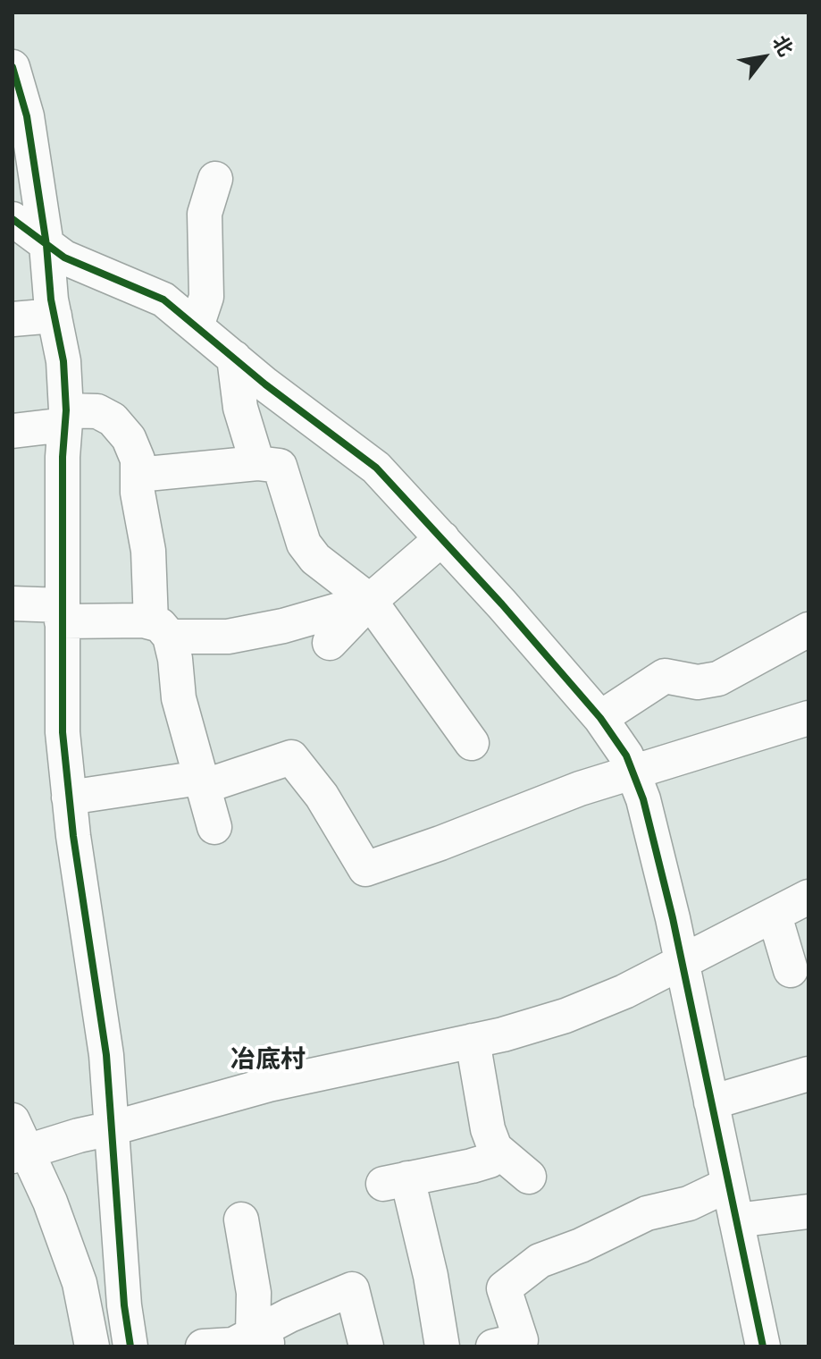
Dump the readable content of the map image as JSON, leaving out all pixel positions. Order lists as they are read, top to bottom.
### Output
{
  "districts": ["冶底村"],
  "north": "top right"
}
